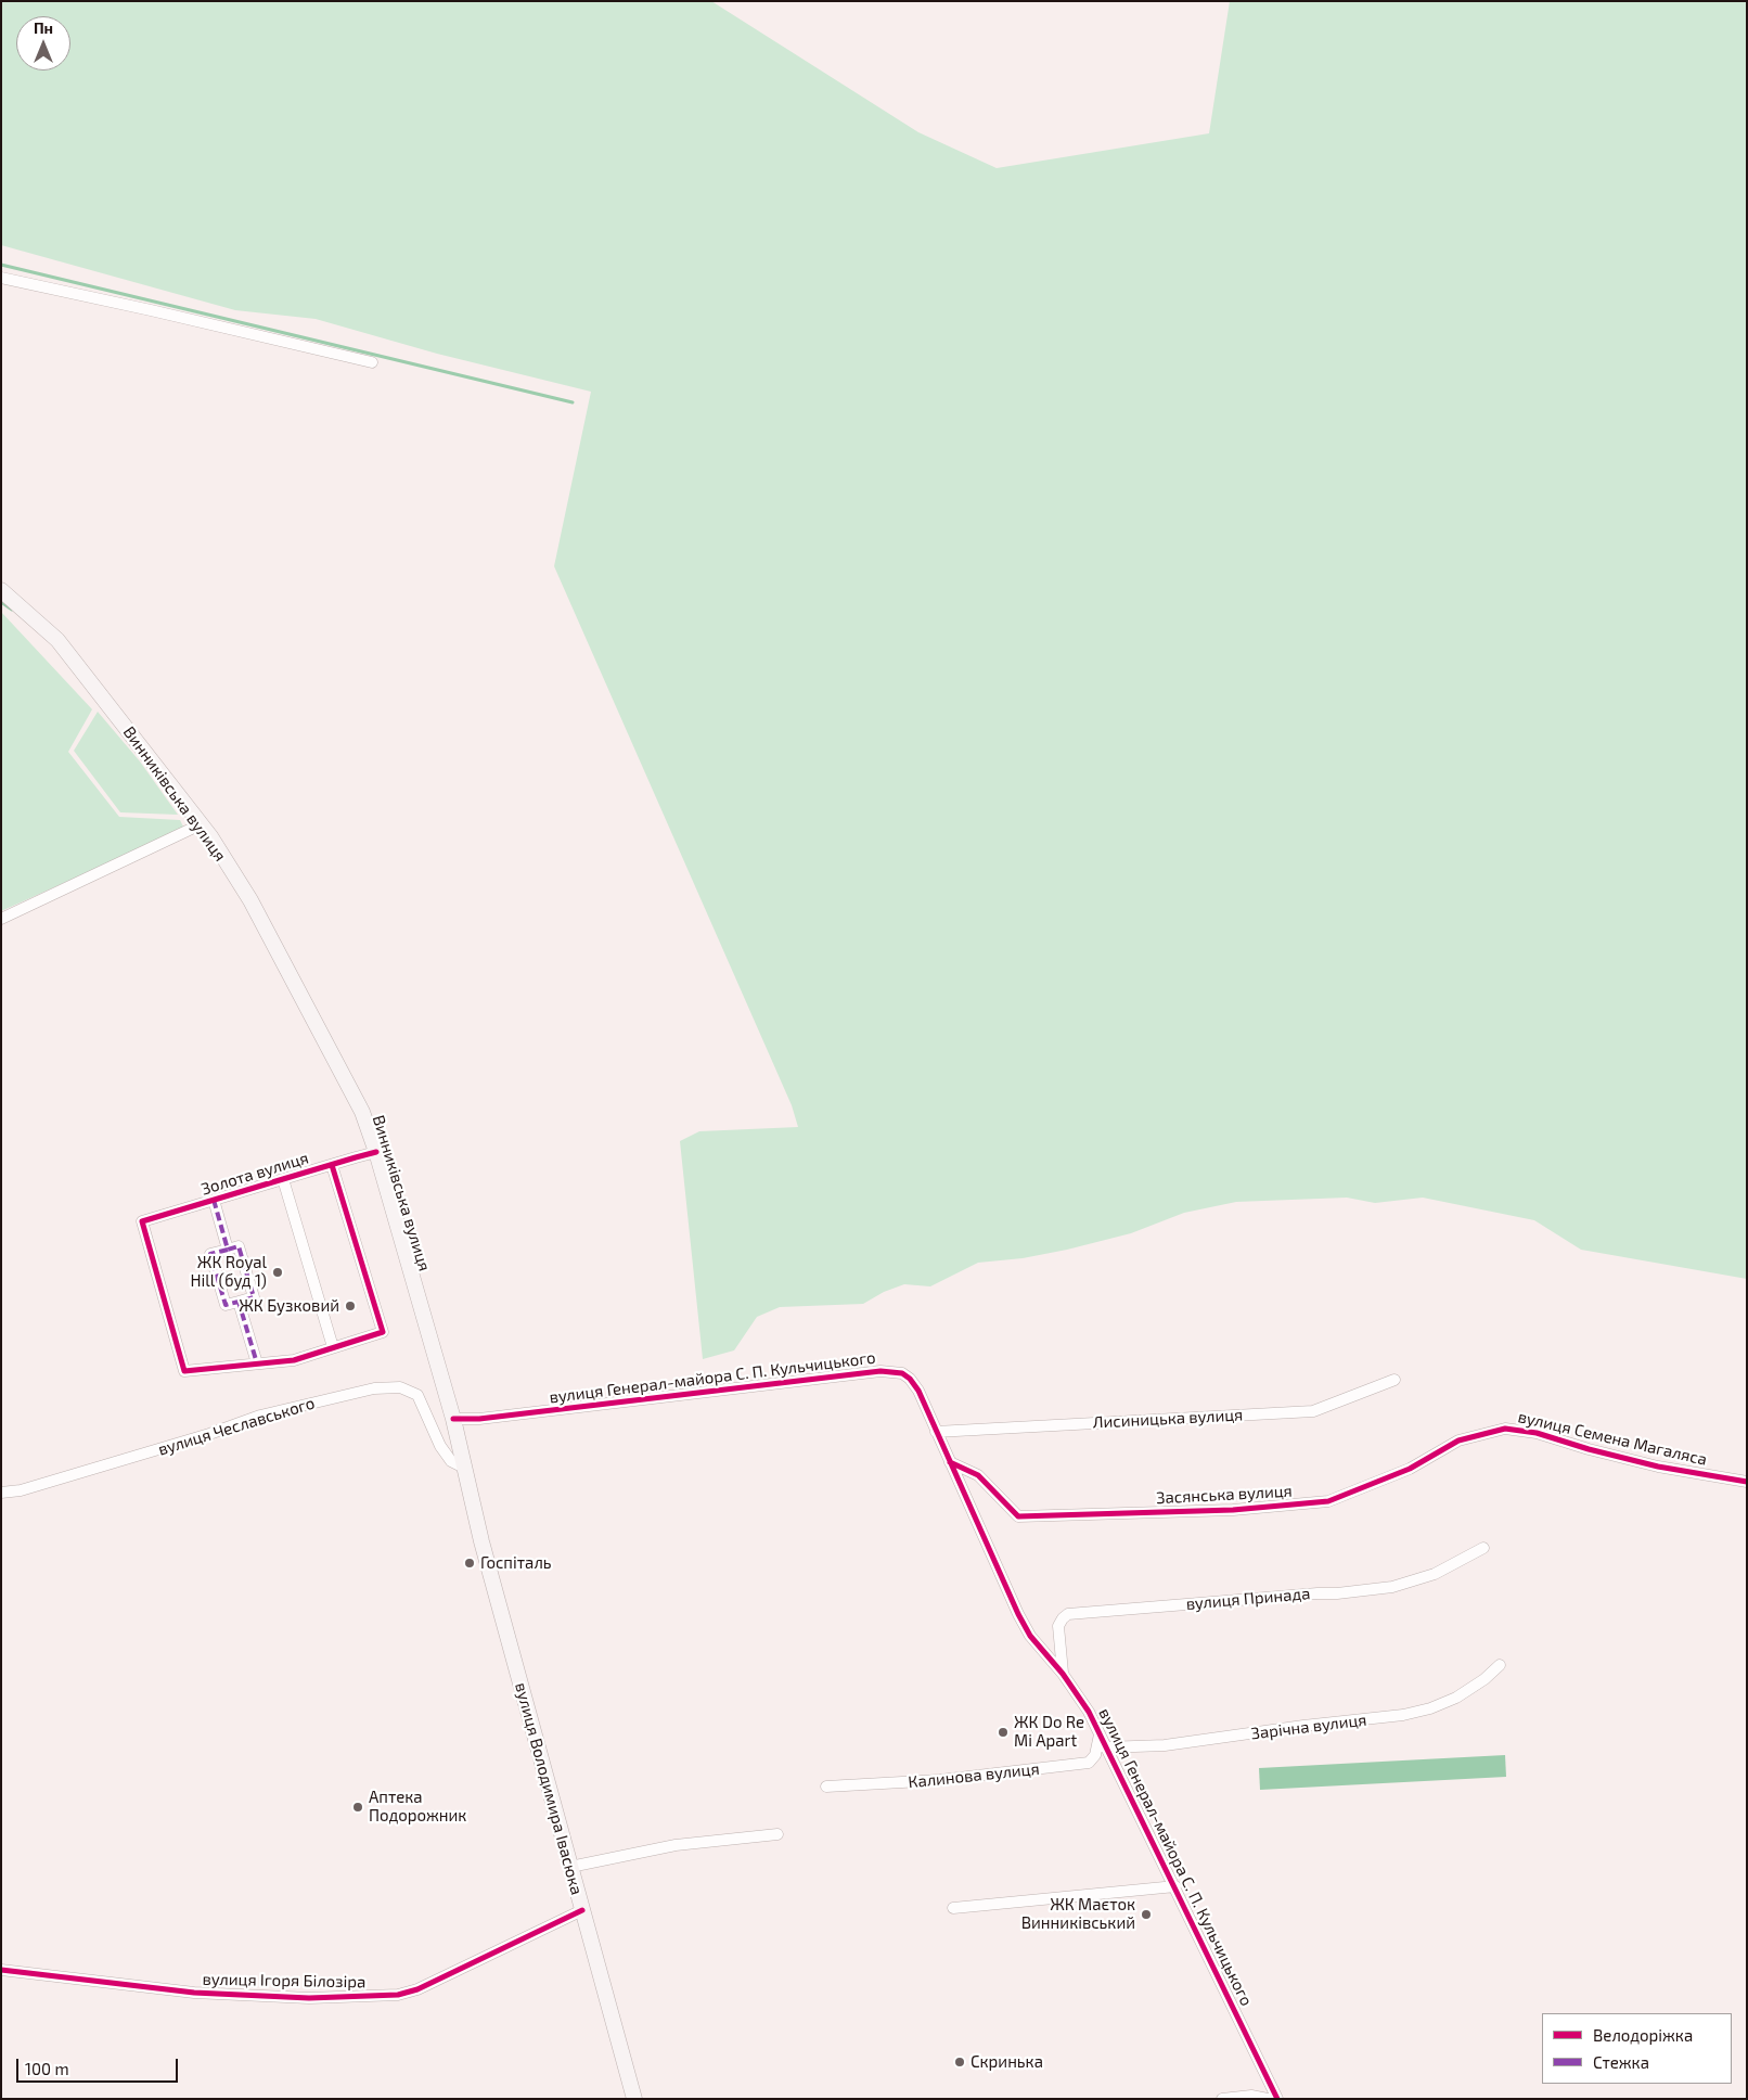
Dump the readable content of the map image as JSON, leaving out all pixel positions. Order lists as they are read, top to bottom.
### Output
{
  "streets": {
    "main road": ["Винниківська вулиця", "вулиця Володимира Івасюка"],
    "street": [
      "Золота вулиця",
      "вулиця Генерал-майора С. П. Кульчицького",
      "Лисиницька вулиця",
      "вулиця Чеславського",
      "вулиця Семена Магаляса",
      "Засянська вулиця",
      "вулиця Принада",
      "Зарічна вулиця",
      "Калинова вулиця",
      "вулиця Ігоря Білозіра"
    ]
  },
  "crossings": [
    ["Винниківська вулиця", "Золота вулиця"],
    ["Винниківська вулиця", "вулиця Генерал-майора С. П. Кульчицького"],
    ["Винниківська вулиця", "вулиця Чеславського"],
    ["Винниківська вулиця", "вулиця Володимира Івасюка"],
    ["вулиця Генерал-майора С. П. Кульчицького", "Лисиницька вулиця"],
    ["вулиця Генерал-майора С. П. Кульчицького", "Засянська вулиця"],
    ["вулиця Генерал-майора С. П. Кульчицького", "вулиця Принада"],
    ["вулиця Генерал-майора С. П. Кульчицького", "Зарічна вулиця"],
    ["вулиця Генерал-майора С. П. Кульчицького", "Калинова вулиця"],
    ["вулиця Чеславського", "вулиця Володимира Івасюка"],
    ["вулиця Семена Магаляса", "Засянська вулиця"],
    ["вулиця Володимира Івасюка", "вулиця Ігоря Білозіра"]
  ],
  "places": [
    "ЖК Royal Hill (буд 1)",
    "ЖК Бузковий",
    "Госпіталь",
    "ЖК Do Re Mi Apart",
    "Аптека Подорожник",
    "ЖК Маєток Винниківський",
    "Скринька"
  ],
  "legend": ["Велодоріжка", "Стежка"],
  "scale_bar": "100 m",
  "north": "top"
}
